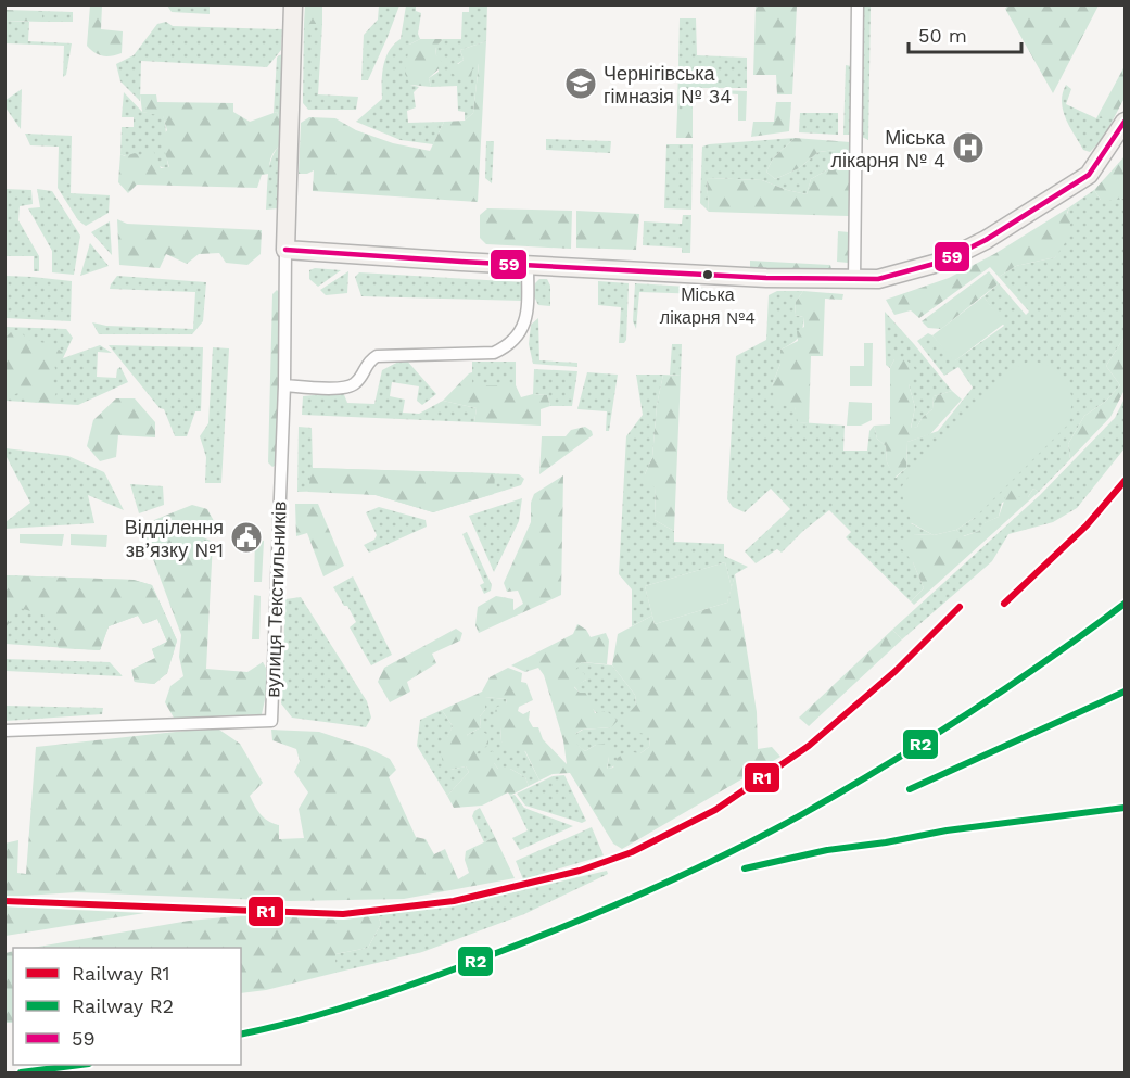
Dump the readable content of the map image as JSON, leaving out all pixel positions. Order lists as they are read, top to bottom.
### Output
{
  "streets": {
    "street": ["вулиця Текстильників"]
  },
  "places": {
    "school or university": ["Чернігівська гімназія № 34"],
    "hospital": ["Міська лікарня № 4"],
    "other": ["Міська лікарня №4"],
    "public building": ["Відділення зв’язку №1"]
  },
  "lines": ["transit line 59", "rail line R1", "rail line R2"],
  "legend": ["Railway R1", "Railway R2", "59"],
  "scale_bar": "50 m"
}
